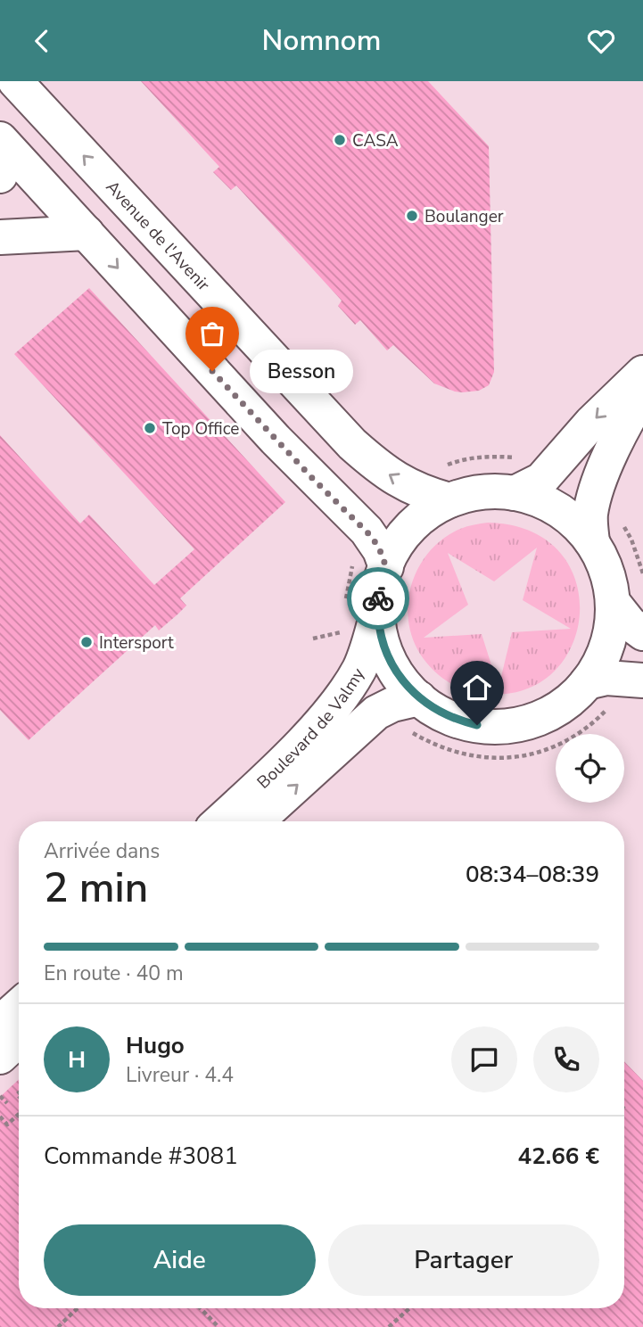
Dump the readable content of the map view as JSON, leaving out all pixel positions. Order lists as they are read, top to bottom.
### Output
{
  "streets": {
    "main road": ["Avenue de l'Avenir", "Boulevard de Valmy"]
  },
  "places": [
    "CASA",
    "Boulanger",
    "Besson",
    "Top Office",
    "Intersport"
  ],
  "page": {
    "header": "Nomnom",
    "bubble": "Besson",
    "heading": ["2 min", "Arrivée dans", "08:34–08:39"],
    "panel": [
      "Hugo",
      "Livreur · 4.4",
      "Commande #3081",
      "42.66 €"
    ],
    "bar": "En route · 40 m",
    "round": "H",
    "buttons": ["Aide", "Partager"]
  }
}
